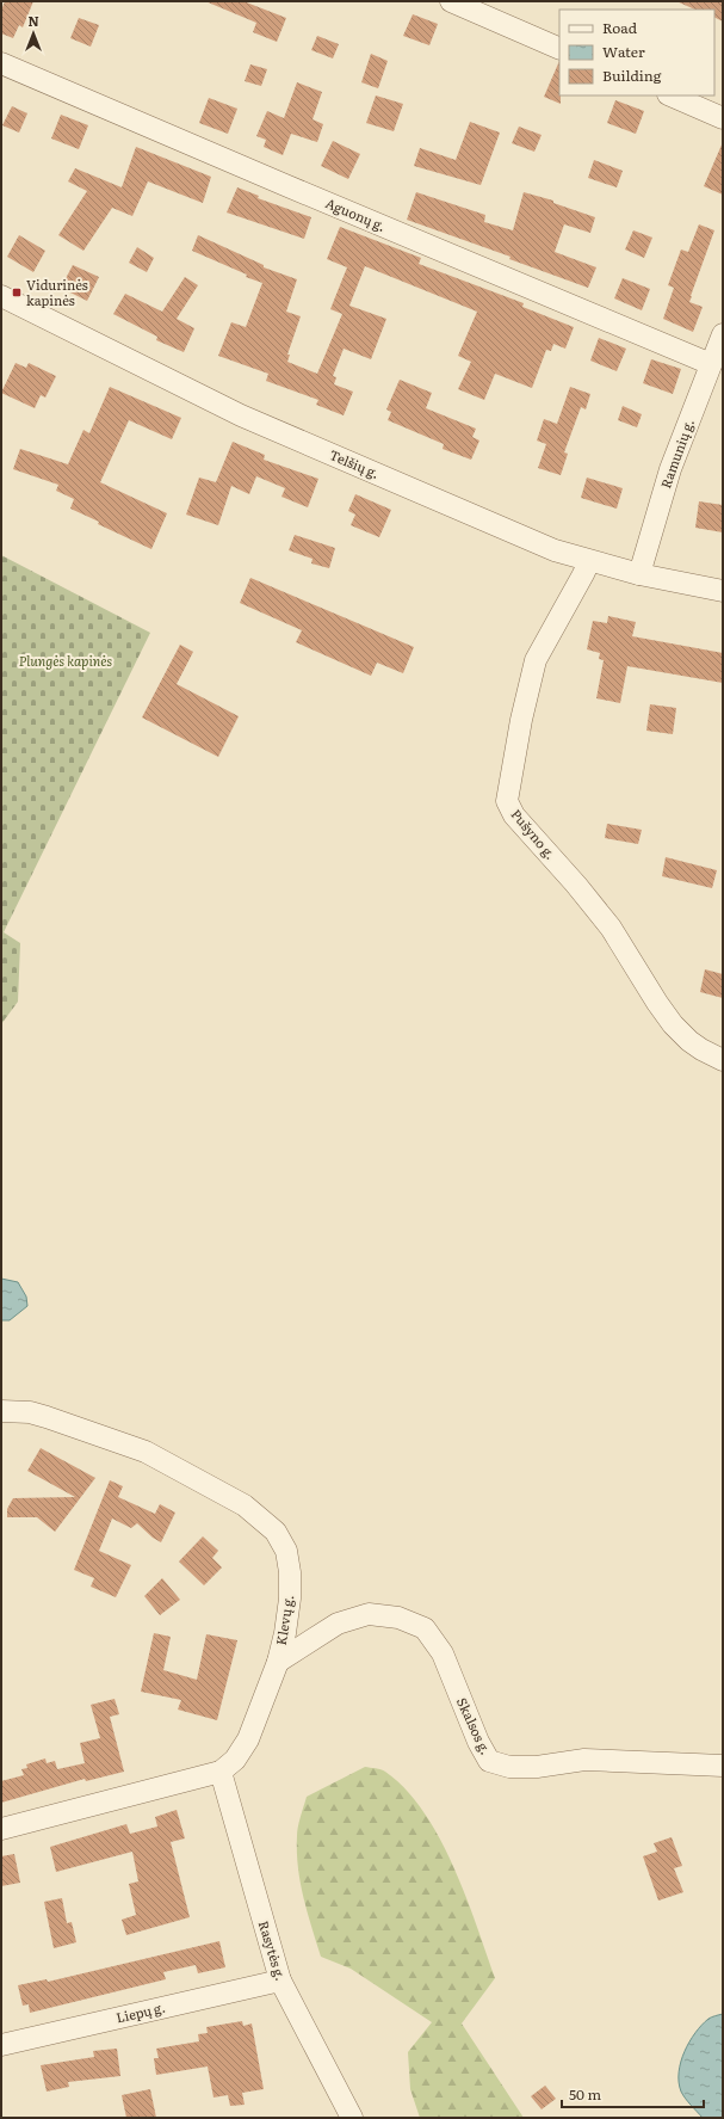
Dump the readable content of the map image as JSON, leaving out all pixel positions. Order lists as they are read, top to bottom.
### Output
{
  "streets": {
    "street": [
      "Aguonų g.",
      "Ramunių g.",
      "Telšių g.",
      "Pušyno g.",
      "Klevų g.",
      "Skalsos g.",
      "Rasytės g.",
      "Liepų g."
    ]
  },
  "crossings": [
    ["Aguonų g.", "Ramunių g."],
    ["Ramunių g.", "Telšių g."],
    ["Telšių g.", "Pušyno g."],
    ["Klevų g.", "Skalsos g."],
    ["Klevų g.", "Rasytės g."],
    ["Rasytės g.", "Liepų g."]
  ],
  "parks": ["Plungės kapinės"],
  "places": {
    "transit": ["Vidurinės kapinės"]
  },
  "legend": ["Road", "Water", "Building"],
  "scale_bar": "50 m",
  "north": "top"
}
